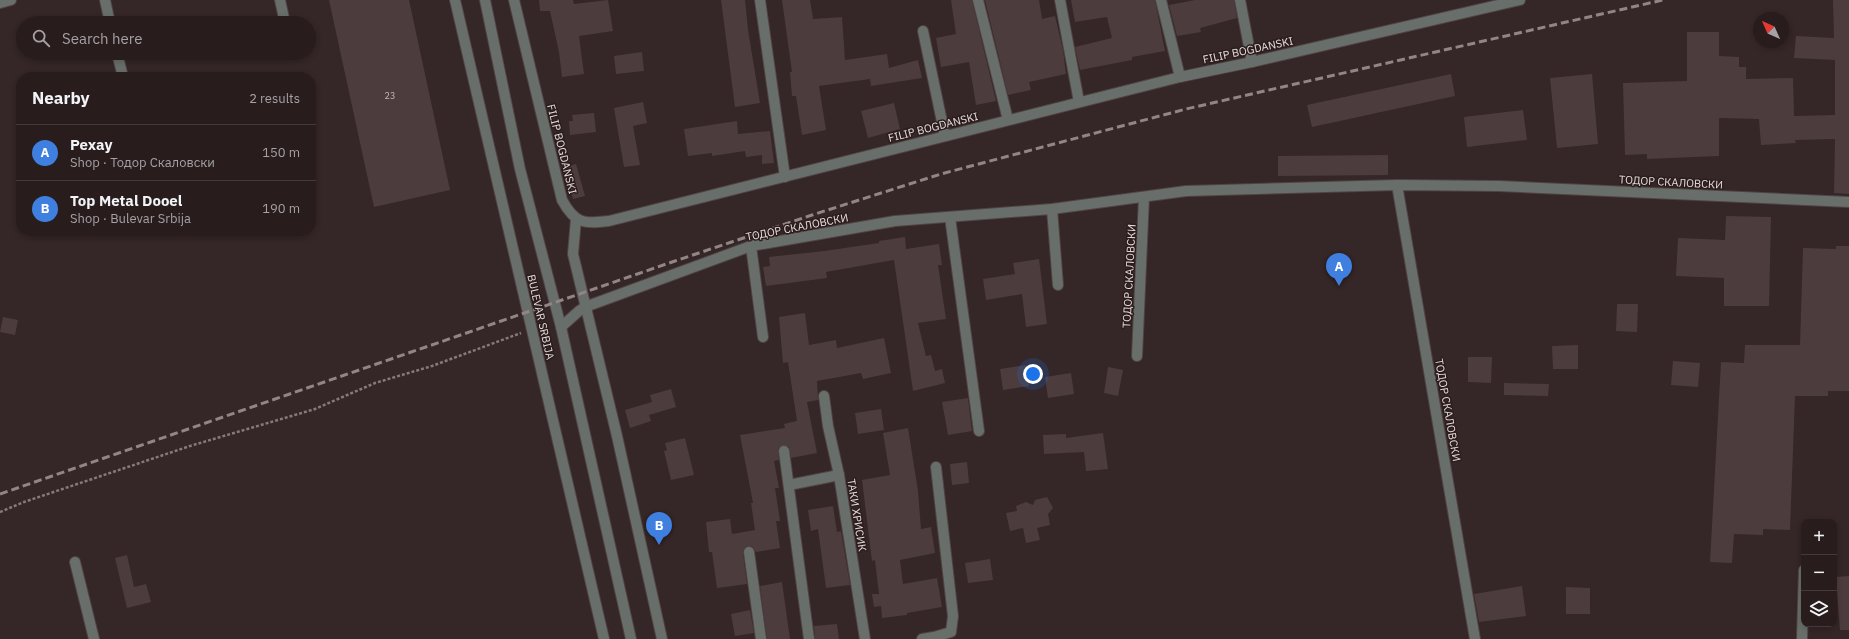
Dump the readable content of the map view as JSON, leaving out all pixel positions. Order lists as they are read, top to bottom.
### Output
{
  "streets": {
    "street": [
      "FILIP BOGDANSKI",
      "ТОДОР СКАЛОВСКИ",
      "BULEVAR SRBIJA",
      "ТАКИ ХРИСИК"
    ]
  },
  "crossings": [
    ["ТОДОР СКАЛОВСКИ", "BULEVAR SRBIJA"]
  ],
  "house_numbers": ["23"],
  "north": "top left",
  "page": {
    "search": "Search here",
    "heading": ["Nearby", "2 results"],
    "list": [
      {
        "mark": "A",
        "name": "Рехау",
        "note": "Shop · Тодор Скаловски",
        "value": "150 m"
      },
      {
        "mark": "B",
        "name": "Top Metal Dooel",
        "note": "Shop · Bulevar Srbija",
        "value": "190 m"
      }
    ],
    "pins": ["A", "B"],
    "map_buttons": ["+", "−"]
  }
}
